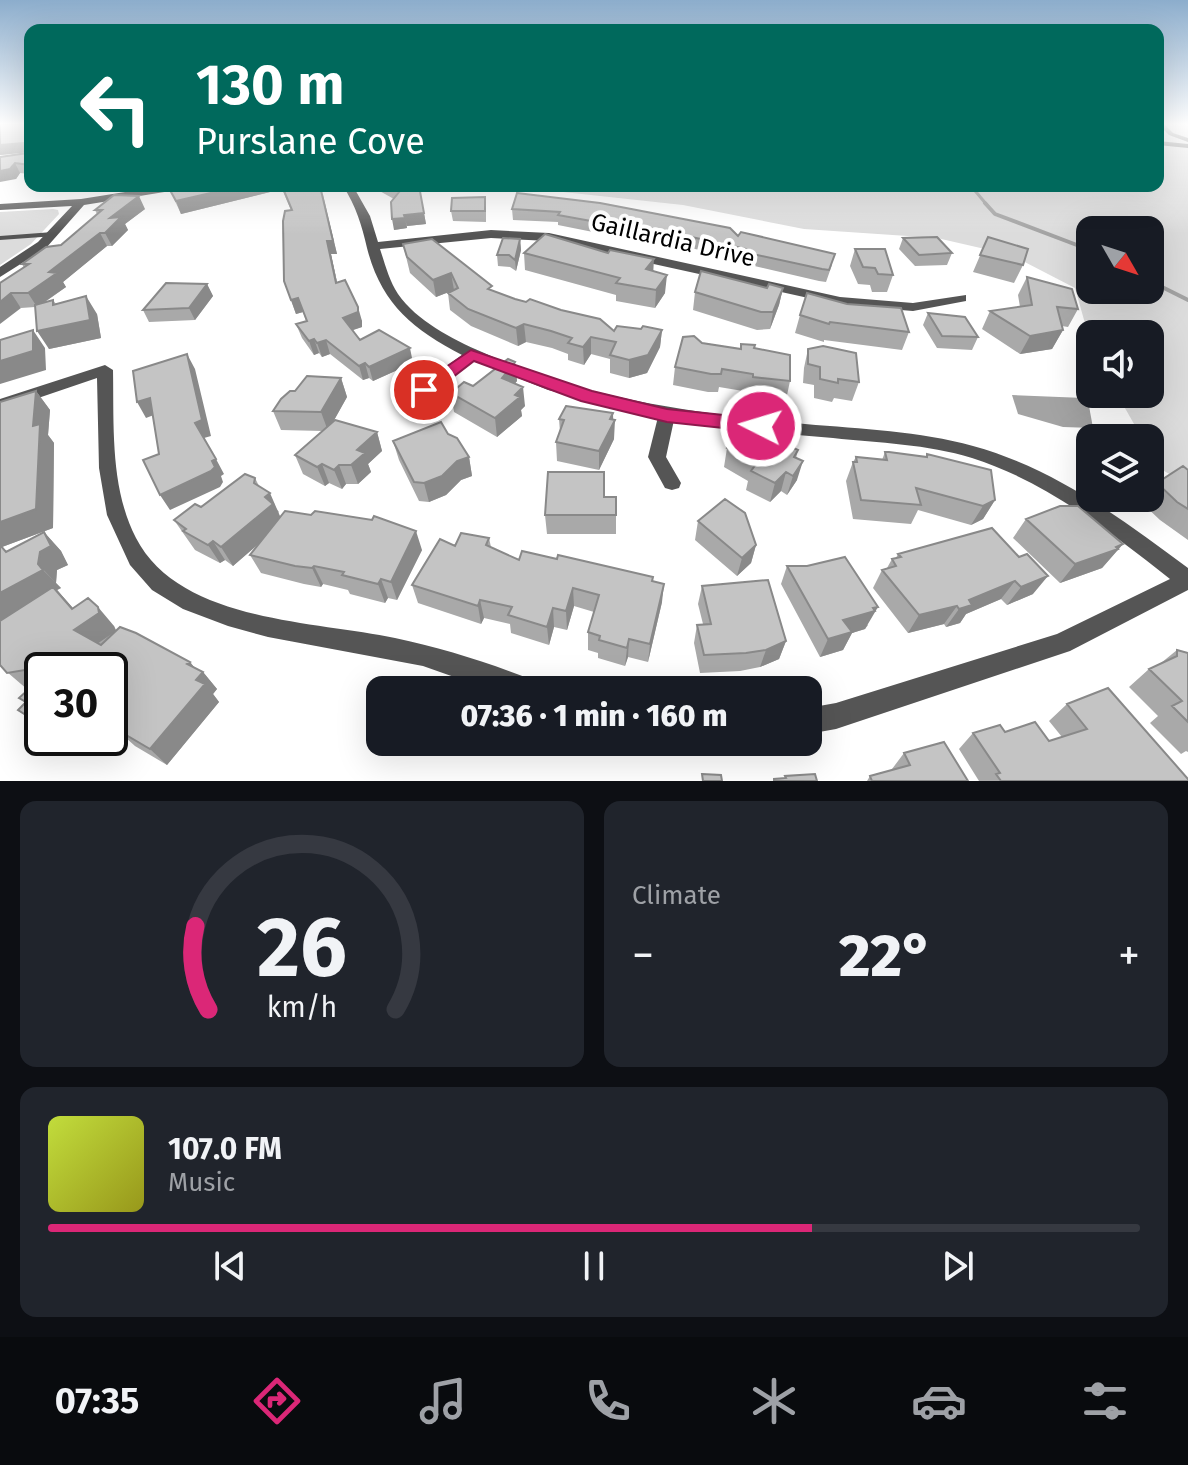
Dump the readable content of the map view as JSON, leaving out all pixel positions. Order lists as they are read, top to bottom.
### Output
{
  "streets": {
    "street": ["Gaillardia Drive"]
  },
  "north": "bottom right",
  "page": {
    "turn": ["130 m", "Purslane Cove"],
    "limit": "30",
    "trip": "07:36 · 1 min · 160 m",
    "tile": "Climate",
    "heat": ["−", "22°", "+"],
    "song": ["107.0 FM", "Music"],
    "tabs": "07:35",
    "gauge": ["26", "km/h"]
  }
}
